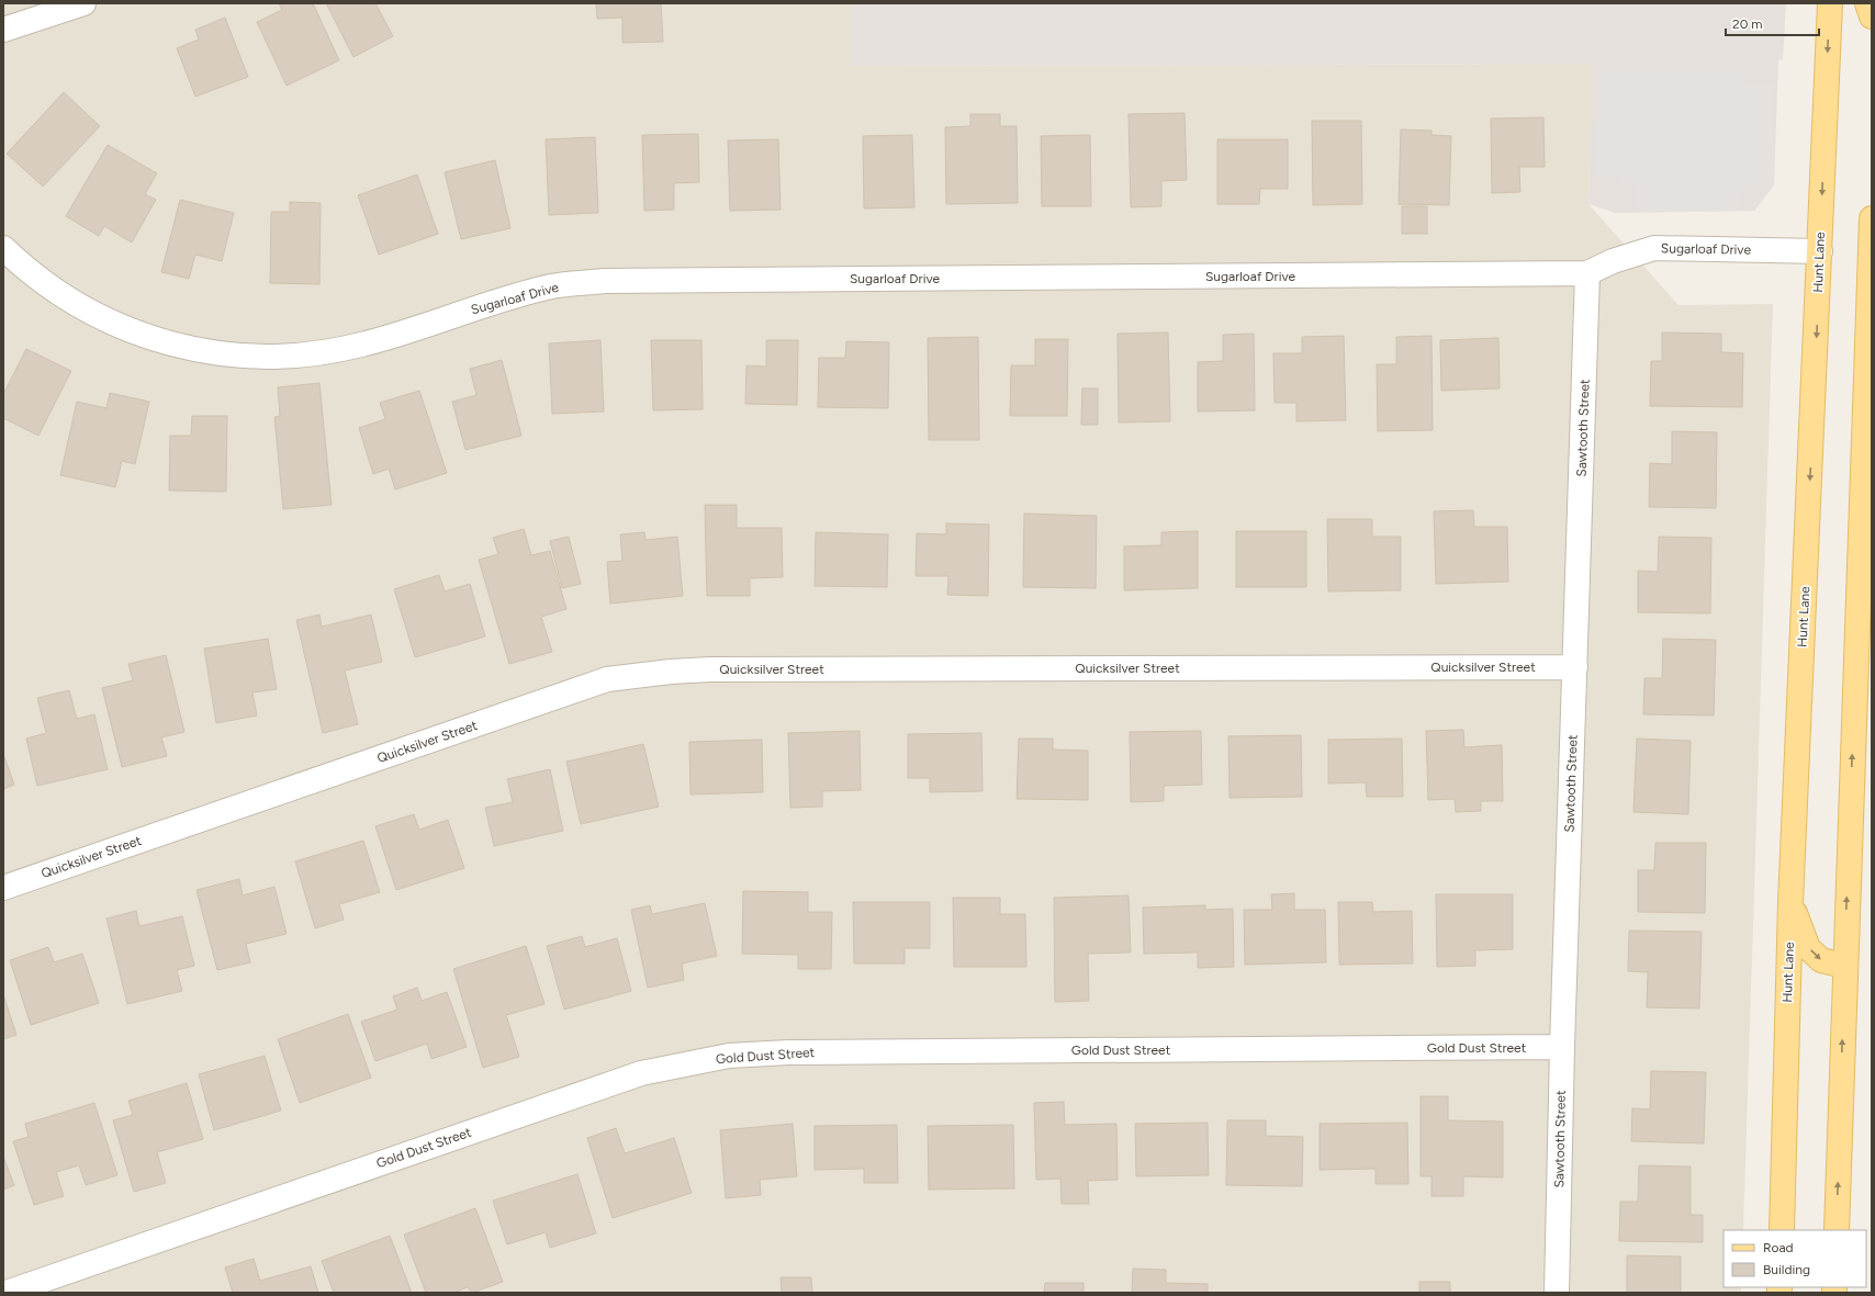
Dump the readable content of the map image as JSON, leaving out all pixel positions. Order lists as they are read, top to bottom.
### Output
{
  "streets": {
    "main road": ["Hunt Lane"],
    "street": [
      "Sugarloaf Drive",
      "Sawtooth Street",
      "Quicksilver Street",
      "Gold Dust Street"
    ]
  },
  "crossings": [
    ["Sugarloaf Drive", "Hunt Lane"],
    ["Sugarloaf Drive", "Sawtooth Street"],
    ["Sawtooth Street", "Quicksilver Street"],
    ["Sawtooth Street", "Gold Dust Street"]
  ],
  "legend": ["Road", "Building"],
  "scale_bar": "20 m"
}
